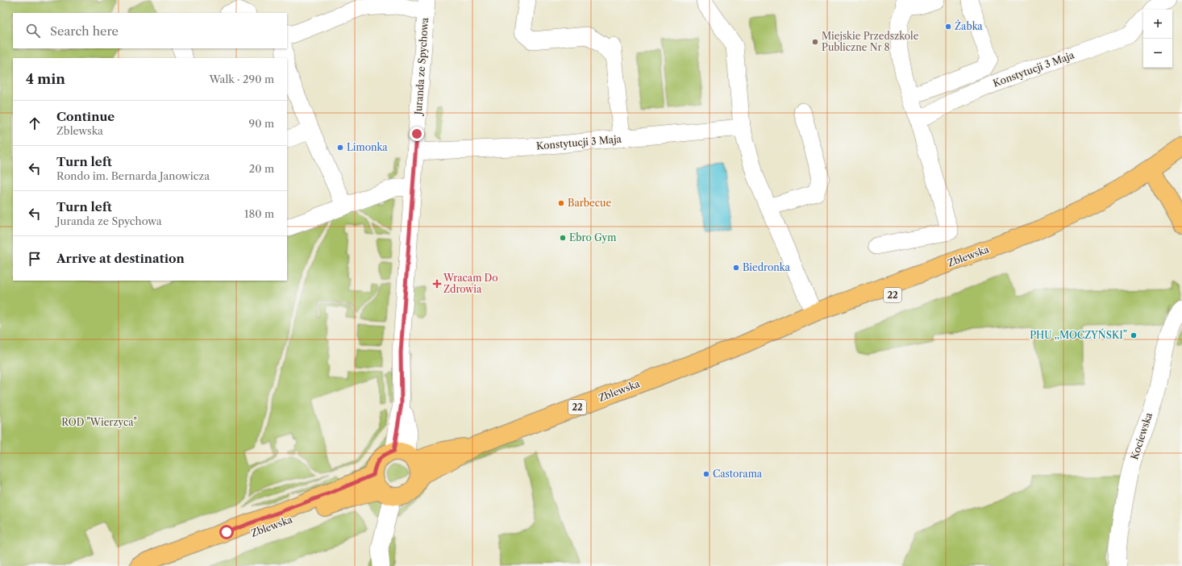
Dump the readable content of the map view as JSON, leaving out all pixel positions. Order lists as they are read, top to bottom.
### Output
{
  "streets": {
    "main road": ["Zblewska", "22"],
    "street": ["Juranda ze Spychowa", "Konstytucji 3 Maja", "Kociewska"]
  },
  "crossings": [
    ["Juranda ze Spychowa", "Konstytucji 3 Maja"],
    ["Juranda ze Spychowa", "Zblewska"],
    ["Juranda ze Spychowa", "22"],
    ["Zblewska", "22"]
  ],
  "parks": ["ROD \"Wierzyca\""],
  "places": {
    "other": [
      "Żabka",
      "Miejskie Przedszkole Publiczne Nr 8",
      "Limonka",
      "Barbecue",
      "Ebro Gym",
      "Biedronka",
      "PHU ,,MOCZYŃSKI”",
      "Castorama"
    ],
    "health": ["Wracam Do Zdrowia"]
  },
  "page": {
    "map_buttons": ["+", "−"],
    "search": "Search here",
    "heading": ["4 min", "Walk · 290 m"],
    "list": [
      ["Continue", "Zblewska", "90 m"],
      ["Turn left", "Rondo im. Bernarda Janowicza", "20 m"],
      ["Turn left", "Juranda ze Spychowa", "180 m"],
      "Arrive at destination"
    ]
  }
}
